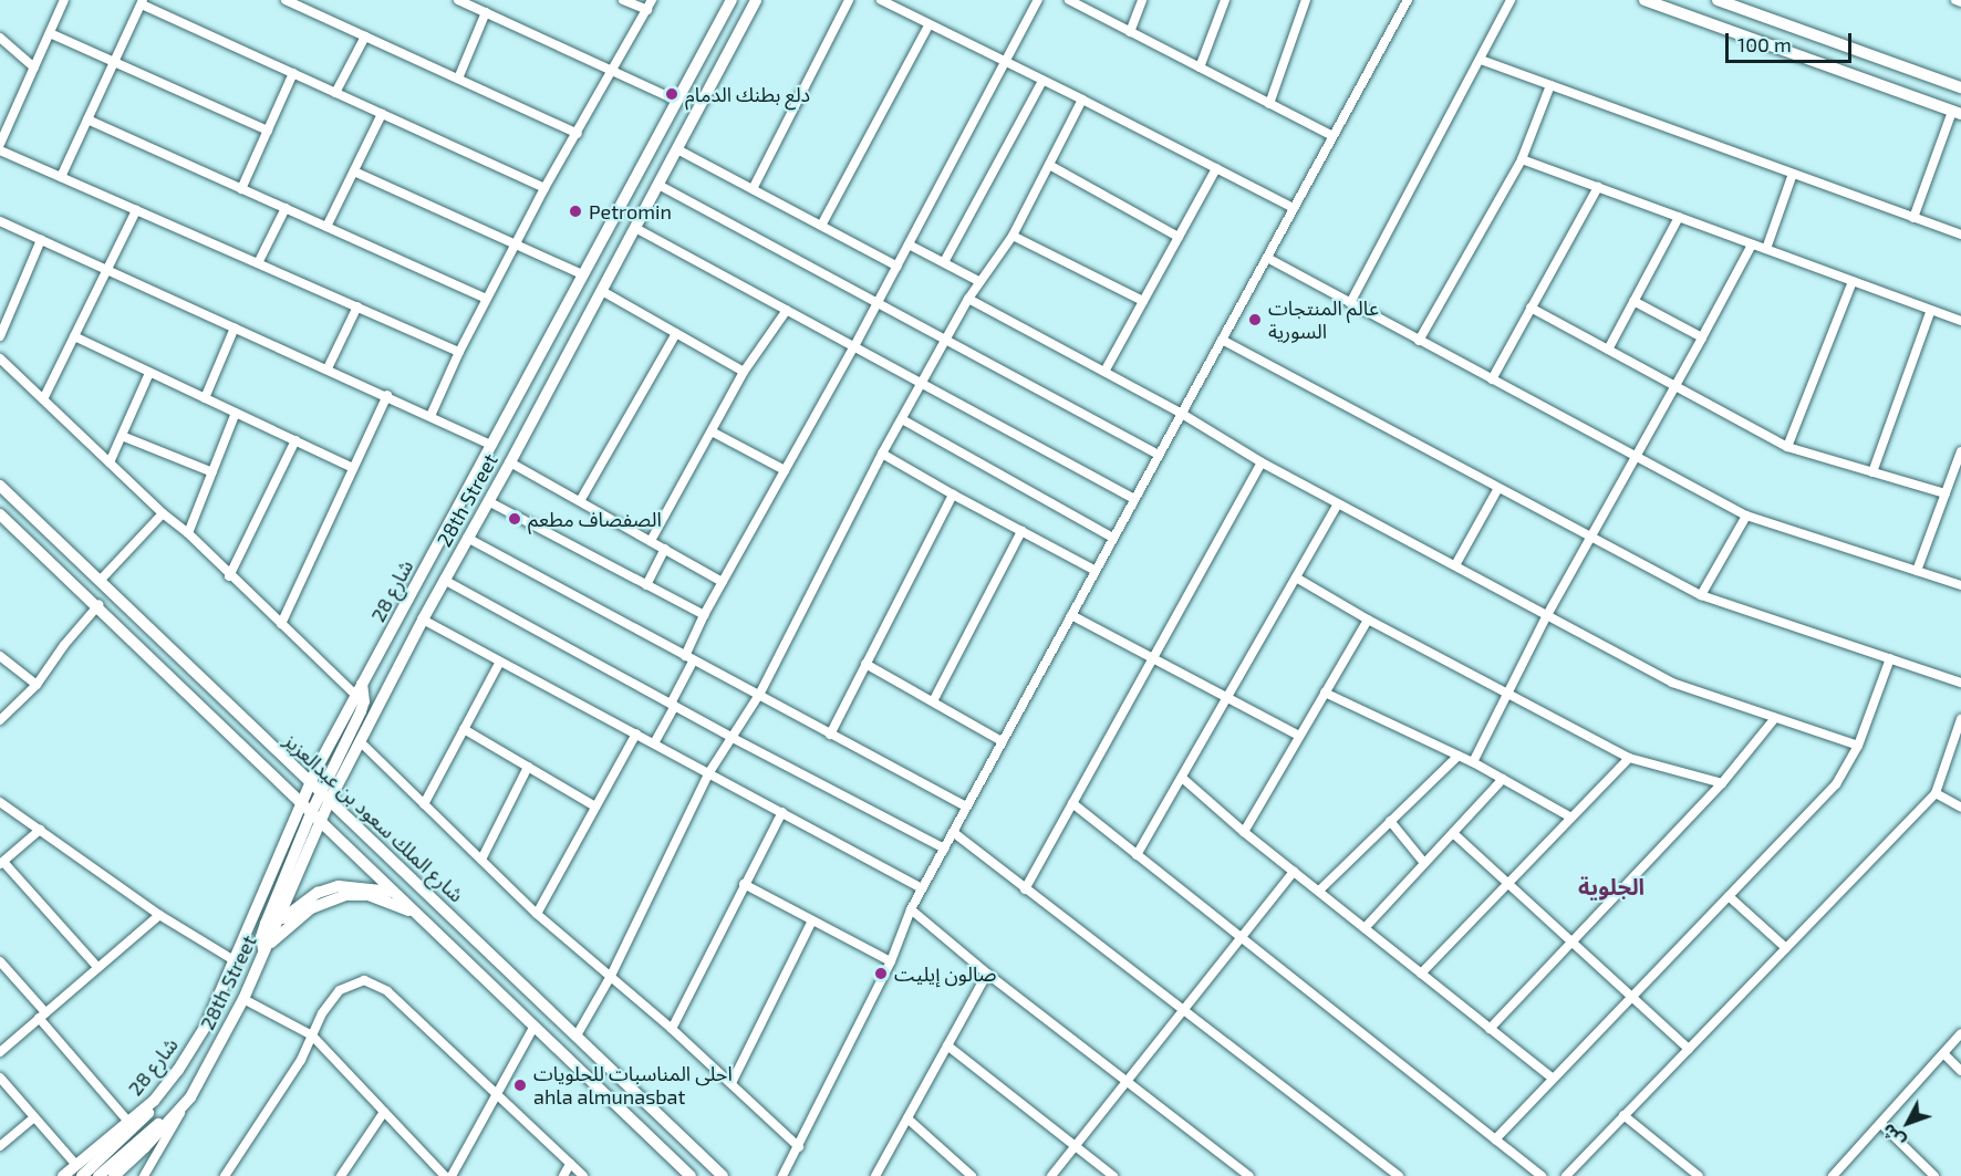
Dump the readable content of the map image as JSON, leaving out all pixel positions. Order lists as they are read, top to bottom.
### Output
{
  "streets": {
    "main road": ["28th Street", "شارع 28", "شارع الملك سعود بن عبدالعزيز"]
  },
  "crossings": [
    ["28th Street", "شارع الملك سعود بن عبدالعزيز"],
    ["شارع 28", "شارع الملك سعود بن عبدالعزيز"]
  ],
  "districts": ["الجلوية"],
  "places": [
    "دلع بطنك الدمام",
    "Petromin",
    "عالم المنتجات السورية",
    "الصفصاف مطعم",
    "صالون إيليت",
    "احلى المناسبات للحلويات ahla almunasbat"
  ],
  "scale_bar": "100 m",
  "north": "bottom left"
}
